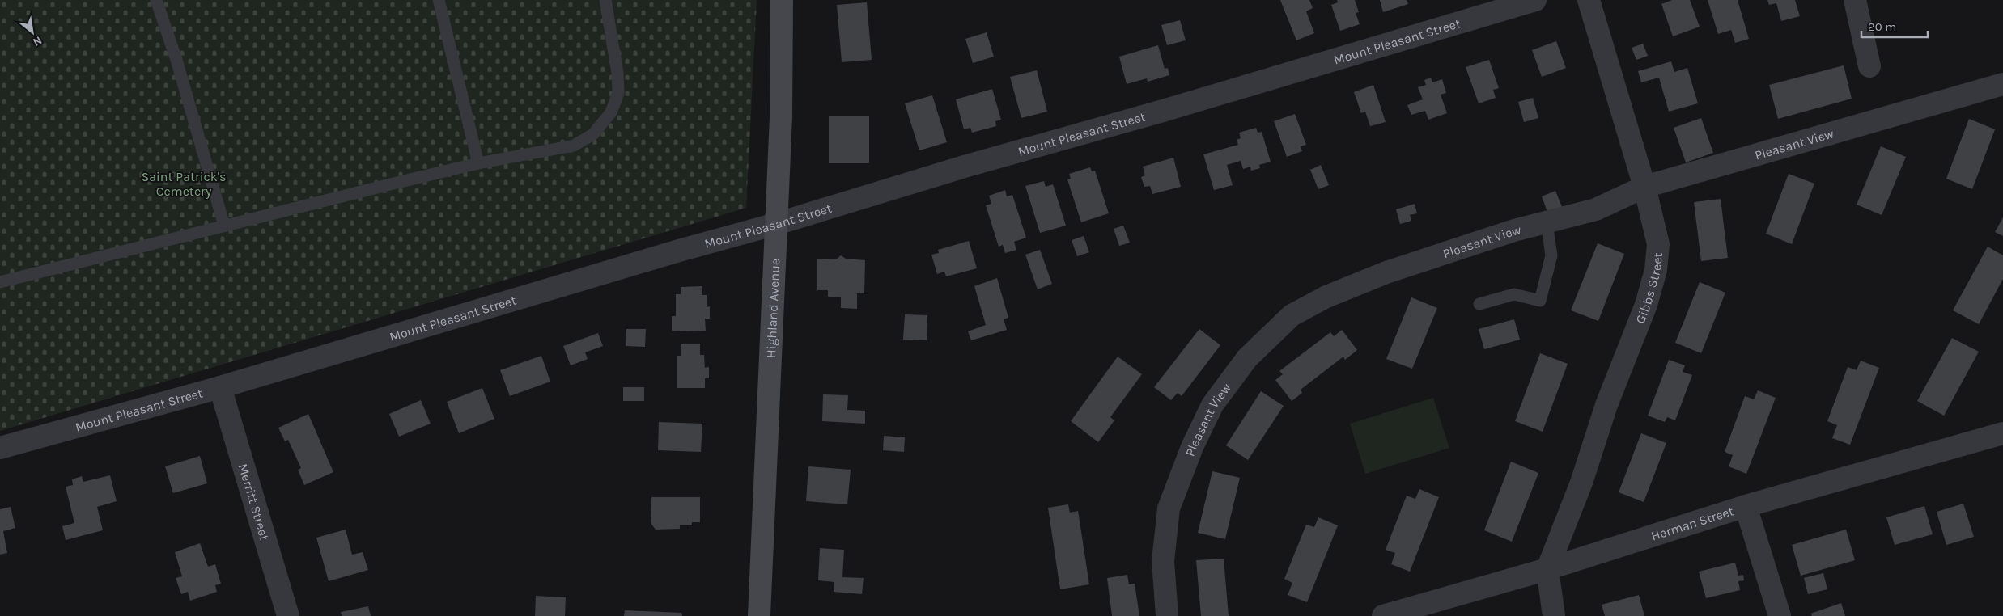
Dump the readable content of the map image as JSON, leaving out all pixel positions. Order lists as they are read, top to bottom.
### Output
{
  "streets": {
    "main road": ["Highland Avenue"],
    "street": [
      "Mount Pleasant Street",
      "Pleasant View",
      "Gibbs Street",
      "Merritt Street",
      "Herman Street"
    ]
  },
  "crossings": [
    ["Mount Pleasant Street", "Highland Avenue"],
    ["Mount Pleasant Street", "Merritt Street"],
    ["Pleasant View", "Gibbs Street"],
    ["Gibbs Street", "Herman Street"]
  ],
  "parks": ["Saint Patrick's Cemetery"],
  "scale_bar": "20 m",
  "north": "bottom right"
}
